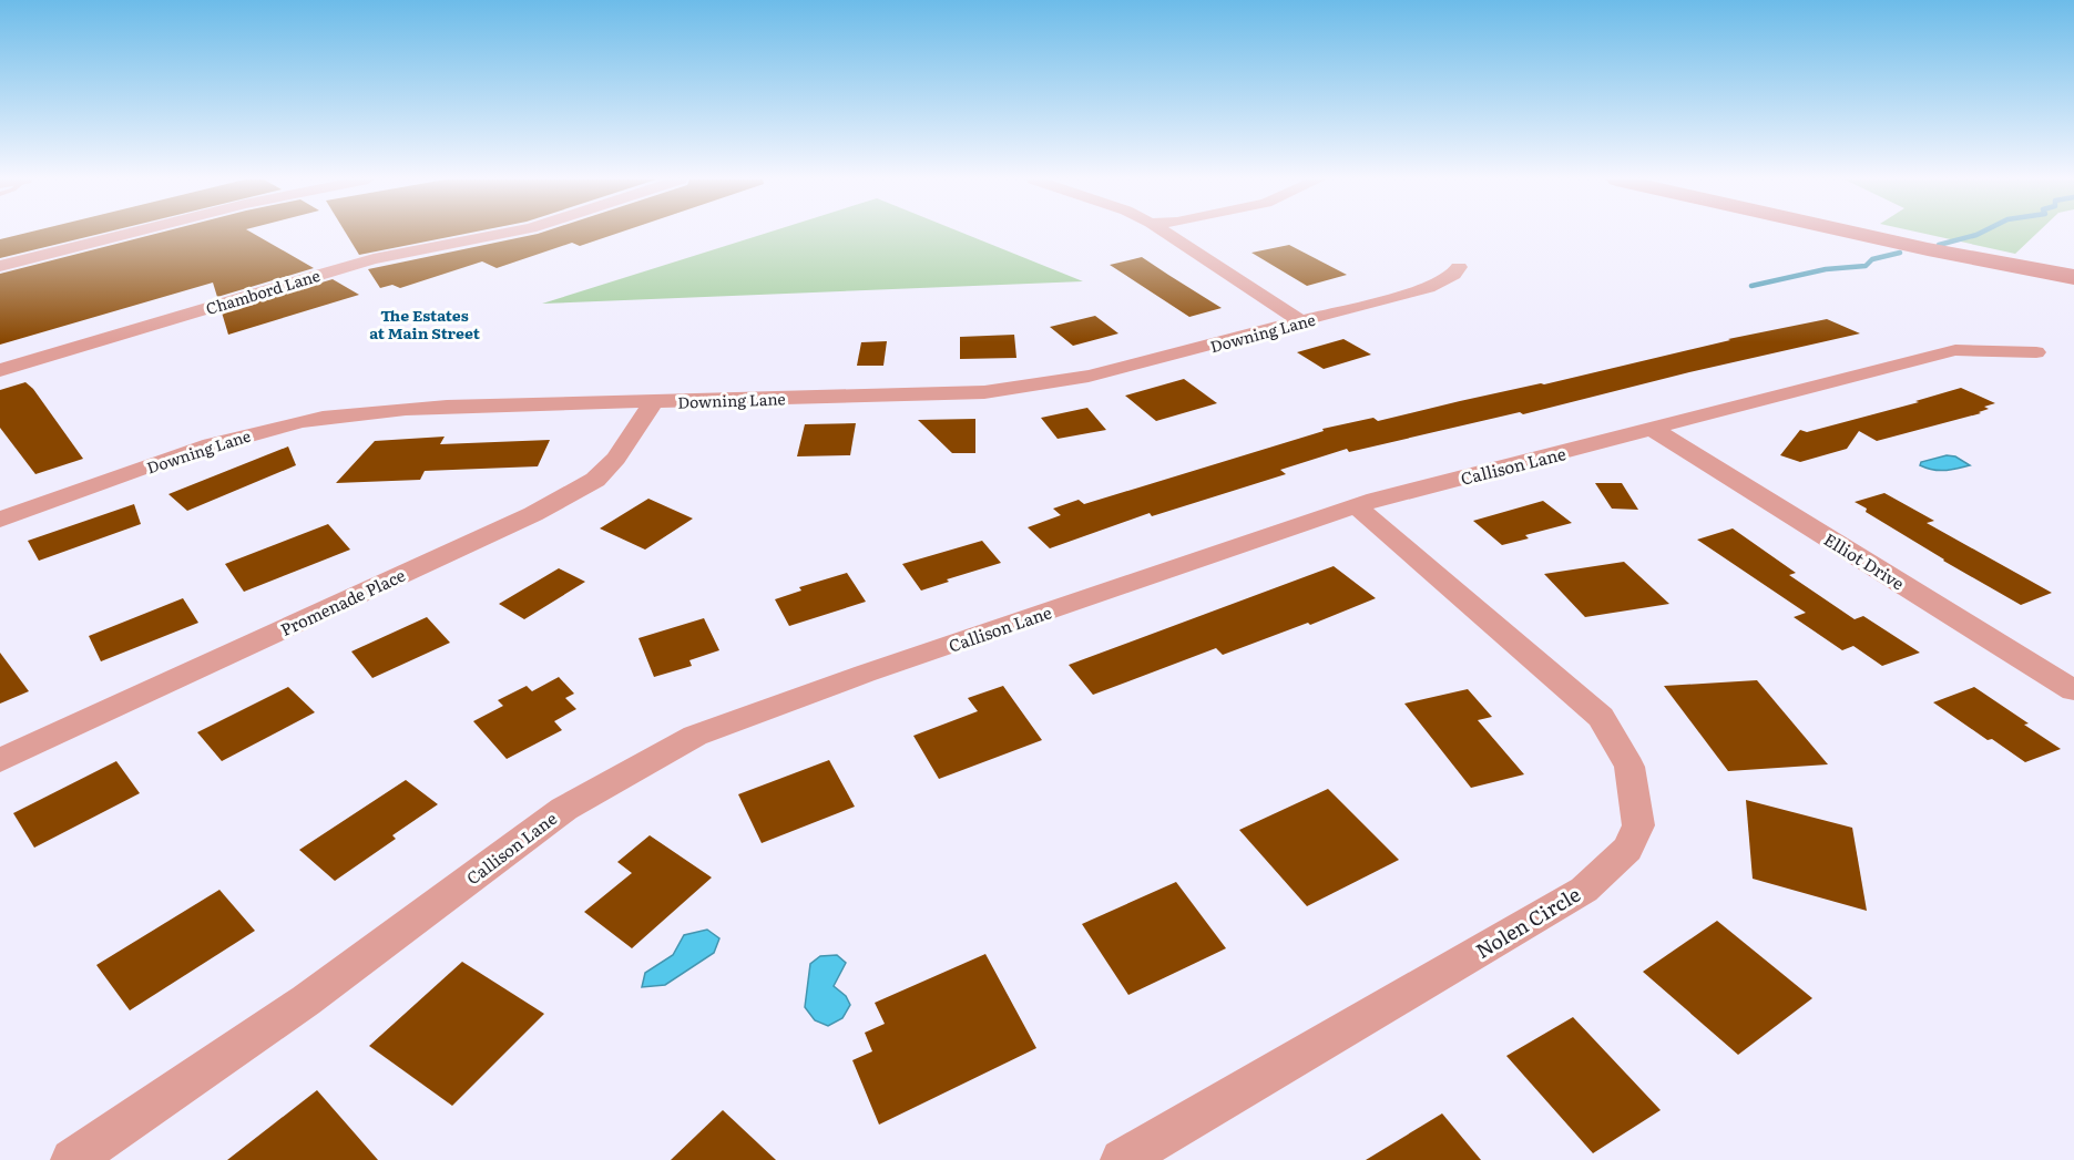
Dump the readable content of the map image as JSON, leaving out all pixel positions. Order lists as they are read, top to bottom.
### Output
{
  "streets": {
    "street": [
      "Chambord Lane",
      "Downing Lane",
      "Callison Lane",
      "Elliot Drive",
      "Promenade Place",
      "Nolen Circle"
    ]
  },
  "crossings": [
    ["Downing Lane", "Promenade Place"],
    ["Callison Lane", "Elliot Drive"],
    ["Callison Lane", "Nolen Circle"]
  ],
  "districts": ["The Estates at Main Street"]
}
